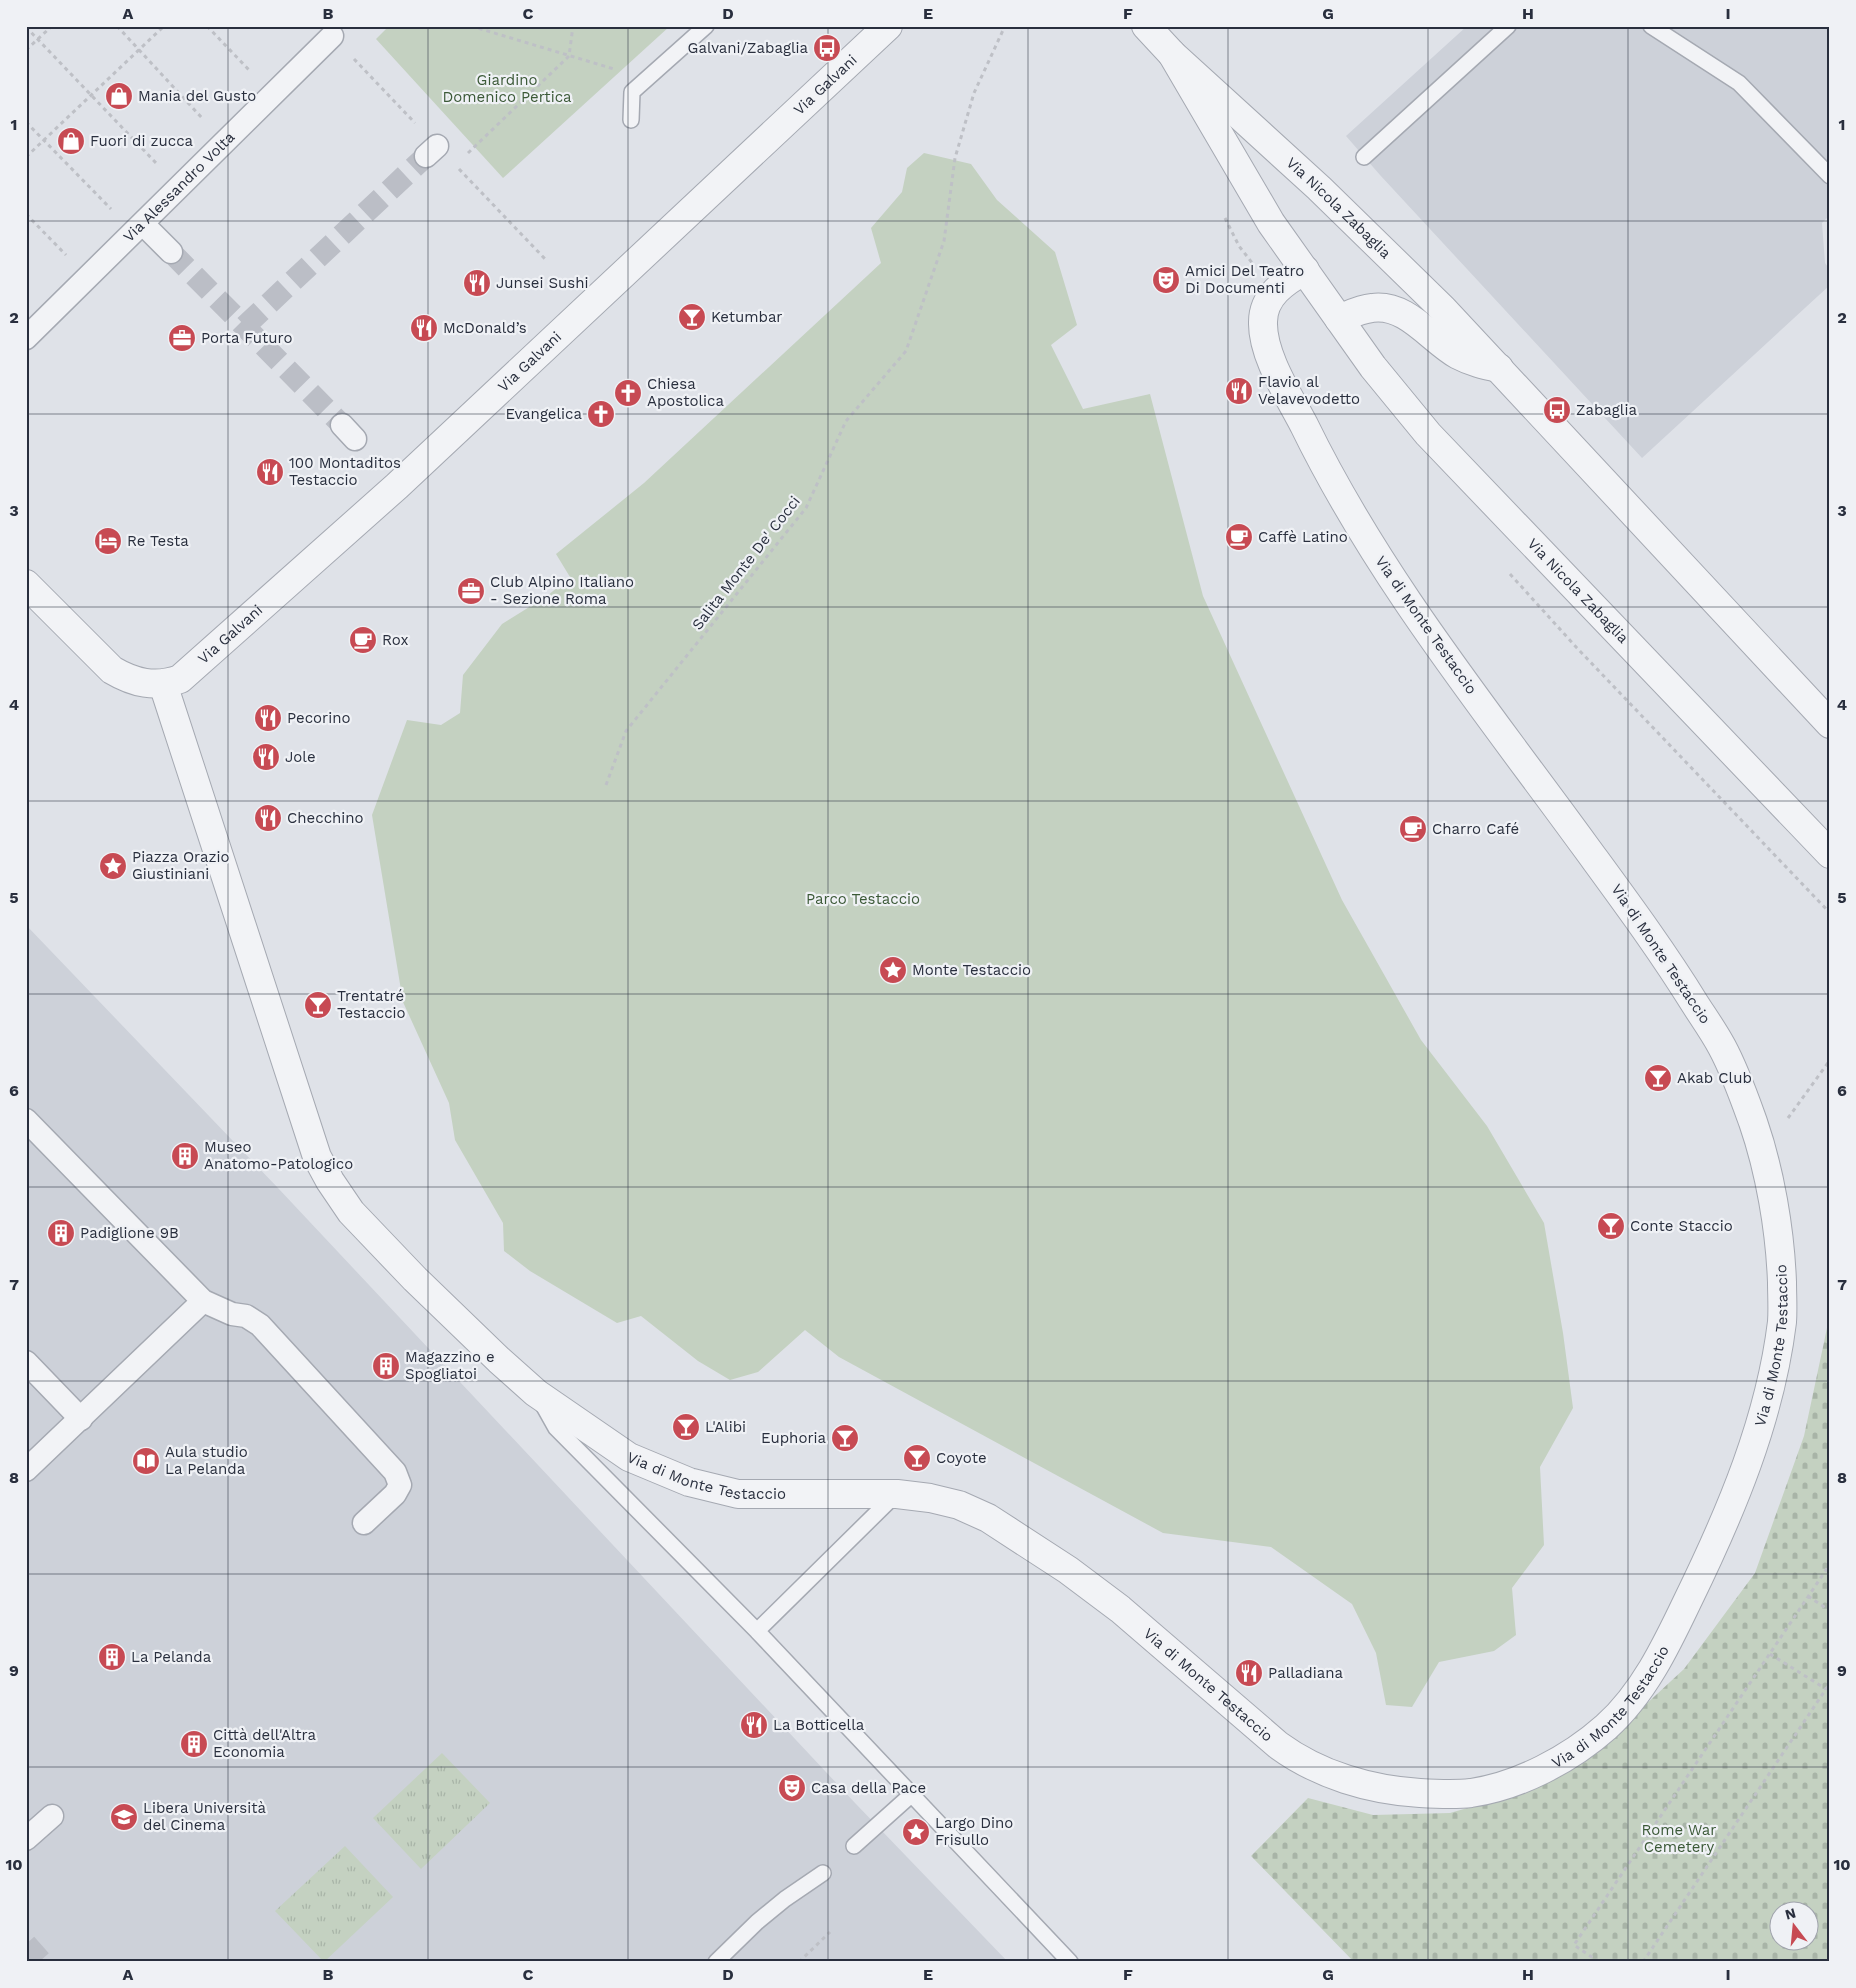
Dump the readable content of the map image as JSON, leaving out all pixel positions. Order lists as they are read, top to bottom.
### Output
{
  "streets": {
    "street": [
      "Via Galvani",
      "Via Alessandro Volta",
      "Via Nicola Zabaglia",
      "Via di Monte Testaccio"
    ],
    "path": ["Salita Monte De' Cocci"]
  },
  "crossings": [
    ["Via Galvani", "Via di Monte Testaccio"],
    ["Via Nicola Zabaglia", "Via di Monte Testaccio"]
  ],
  "parks": ["Giardino Domenico Pertica", "Parco Testaccio", "Rome War Cemetery"],
  "places": {
    "bus stop": ["Galvani/Zabaglia", "Zabaglia"],
    "shop": ["Mania del Gusto", "Fuori di zucca"],
    "theatre": ["Amici Del Teatro Di Documenti", "Casa della Pace"],
    "restaurant": [
      "Junsei Sushi",
      "McDonald’s",
      "Flavio al Velavevodetto",
      "100 Montaditos Testaccio",
      "Pecorino",
      "Jole",
      "Checchino",
      "Palladiana",
      "La Botticella"
    ],
    "bar": [
      "Ketumbar",
      "Trentatré Testaccio",
      "Akab Club",
      "Conte Staccio",
      "L'Alibi",
      "Euphoria",
      "Coyote"
    ],
    "office": ["Porta Futuro", "Club Alpino Italiano - Sezione Roma"],
    "church": ["Chiesa Apostolica", "Evangelica"],
    "cafe": ["Caffè Latino", "Rox", "Charro Café"],
    "hotel": ["Re Testa"],
    "place": ["Piazza Orazio Giustiniani", "Monte Testaccio", "Largo Dino Frisullo"],
    "building": [
      "Museo Anatomo-Patologico",
      "Padiglione 9B",
      "Magazzino e Spogliatoi",
      "La Pelanda",
      "Città dell'Altra Economia"
    ],
    "library": ["Aula studio La Pelanda"],
    "school or university": ["Libera Università del Cinema"]
  },
  "north": "top",
  "grid": {
    "columns": [
      "A",
      "B",
      "C",
      "D",
      "E",
      "F",
      "G",
      "H",
      "I"
    ],
    "rows": [
      "1",
      "2",
      "3",
      "4",
      "5",
      "6",
      "7",
      "8",
      "9",
      "10"
    ]
  }
}
